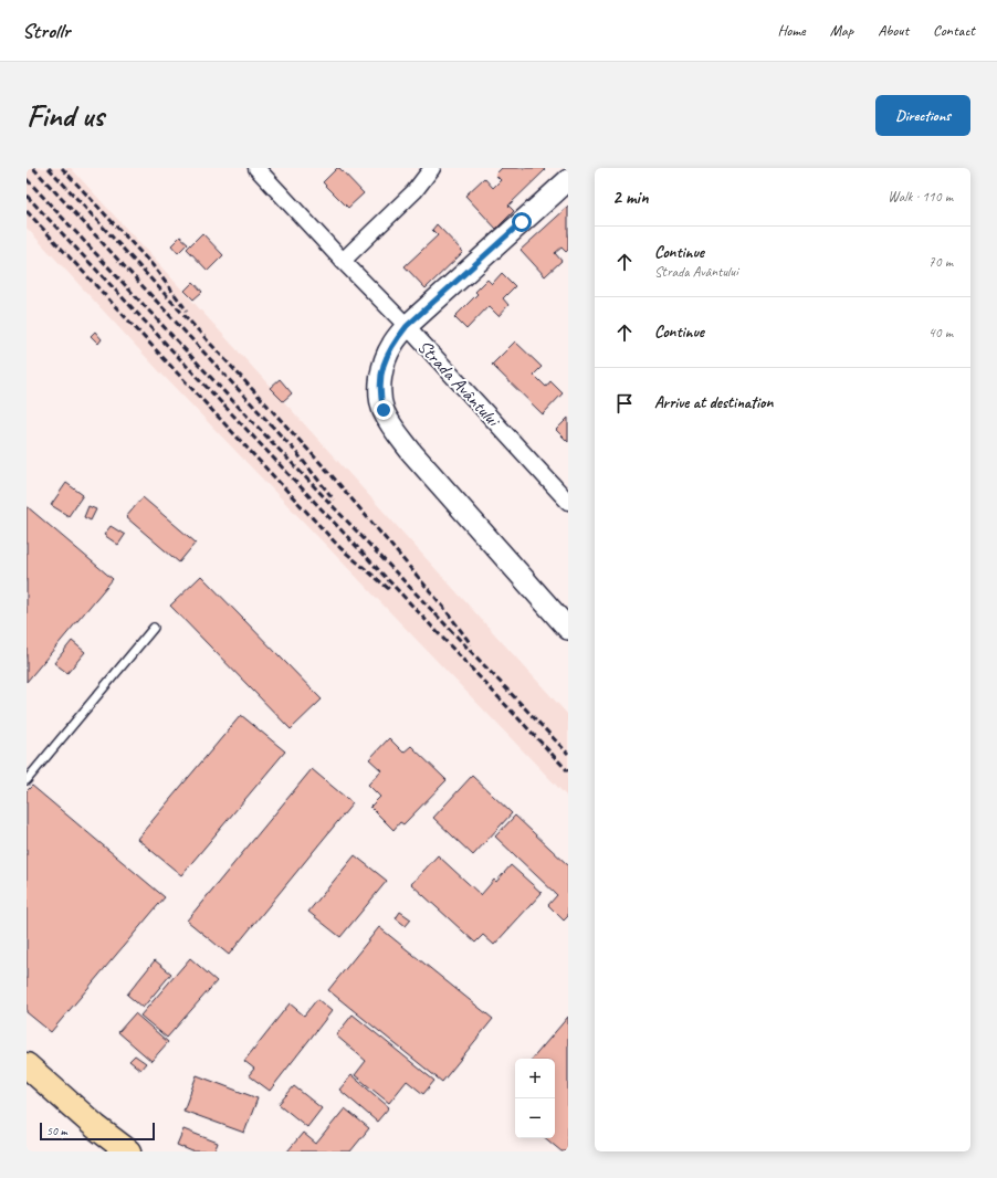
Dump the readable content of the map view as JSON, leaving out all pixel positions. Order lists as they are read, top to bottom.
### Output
{
  "streets": {
    "main road": ["Strada Avântului"]
  },
  "scale_bar": "50 m",
  "page": {
    "header": "Strollr",
    "nav": [
      "Home",
      "Map",
      "About",
      "Contact"
    ],
    "buttons": "Directions",
    "title": "Find us",
    "heading": ["2 min", "Walk · 110 m"],
    "list": [
      ["Continue", "Strada Avântului", "70 m"],
      ["Continue", "40 m"],
      "Arrive at destination"
    ],
    "map_buttons": ["+", "−"],
    "scale": "50 m"
  }
}
